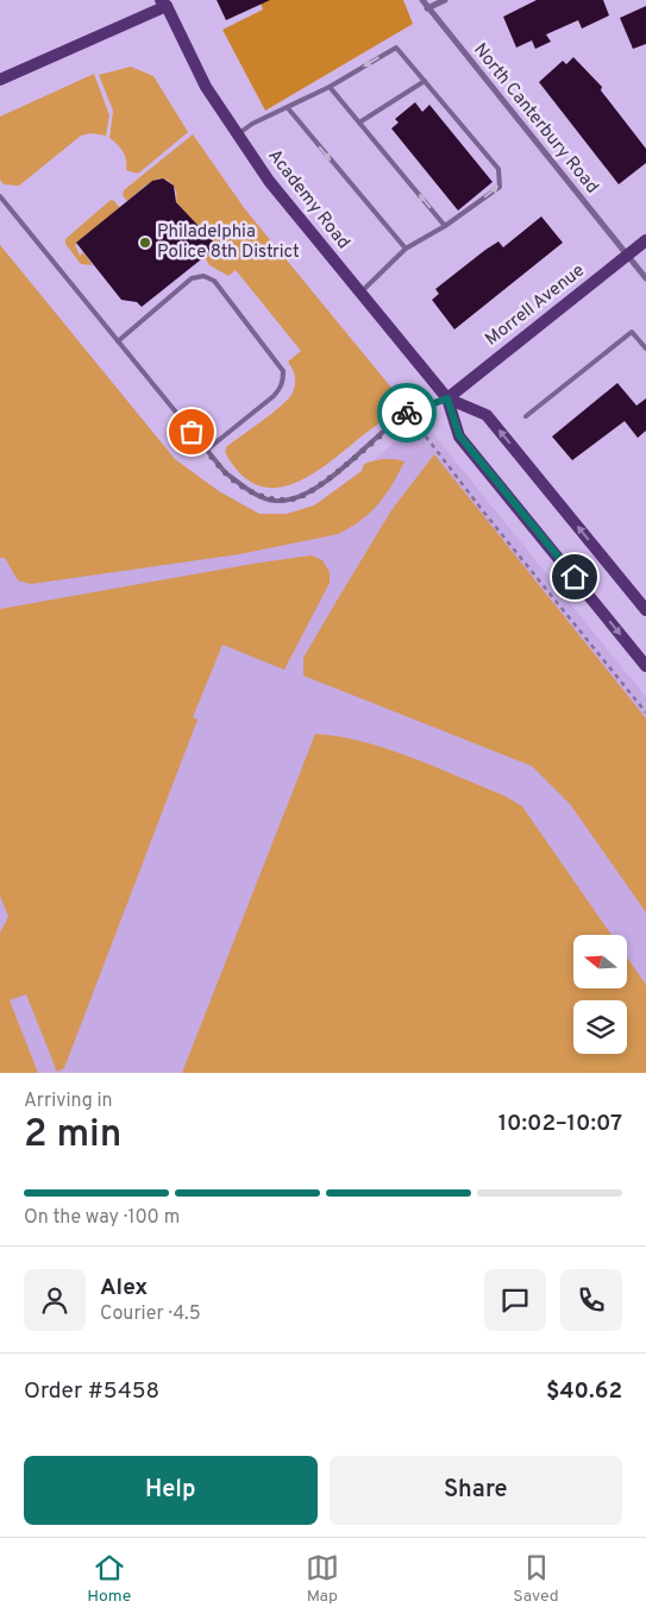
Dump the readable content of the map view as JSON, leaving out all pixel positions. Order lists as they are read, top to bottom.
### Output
{
  "streets": {
    "main road": ["Academy Road", "Morrell Avenue"],
    "street": ["North Canterbury Road"]
  },
  "crossings": [
    ["North Canterbury Road", "Morrell Avenue"],
    ["Academy Road", "Morrell Avenue"]
  ],
  "places": ["Philadelphia Police 8th District"],
  "north": "left",
  "page": {
    "heading": ["2 min", "Arriving in", "10:02–10:07"],
    "panel": [
      "Alex",
      "Courier · 4.5",
      "Order #5458",
      "$40.62"
    ],
    "bar": "On the way · 100 m",
    "buttons": ["Help", "Share"],
    "tabs": ["Home", "Map", "Saved"]
  }
}
